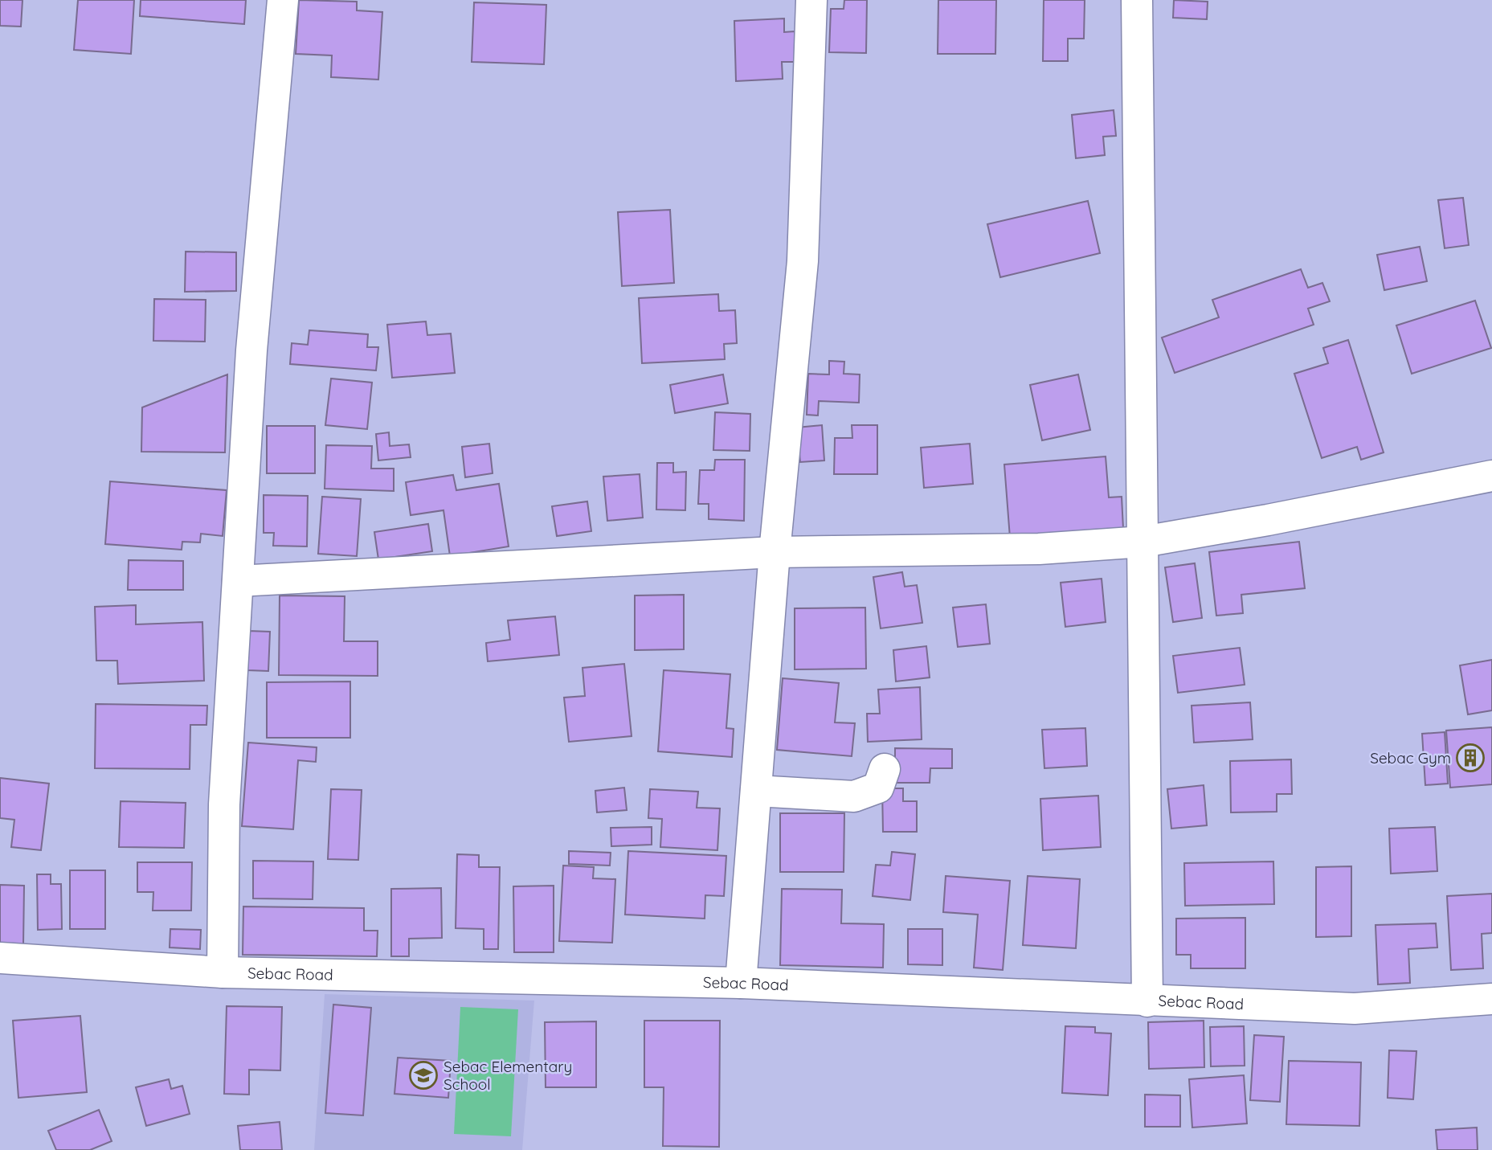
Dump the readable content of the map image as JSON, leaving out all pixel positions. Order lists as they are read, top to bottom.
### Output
{
  "streets": {
    "street": ["Sebac Road"]
  },
  "places": {
    "building": ["Sebac Gym"],
    "school or university": ["Sebac Elementary School"]
  }
}
